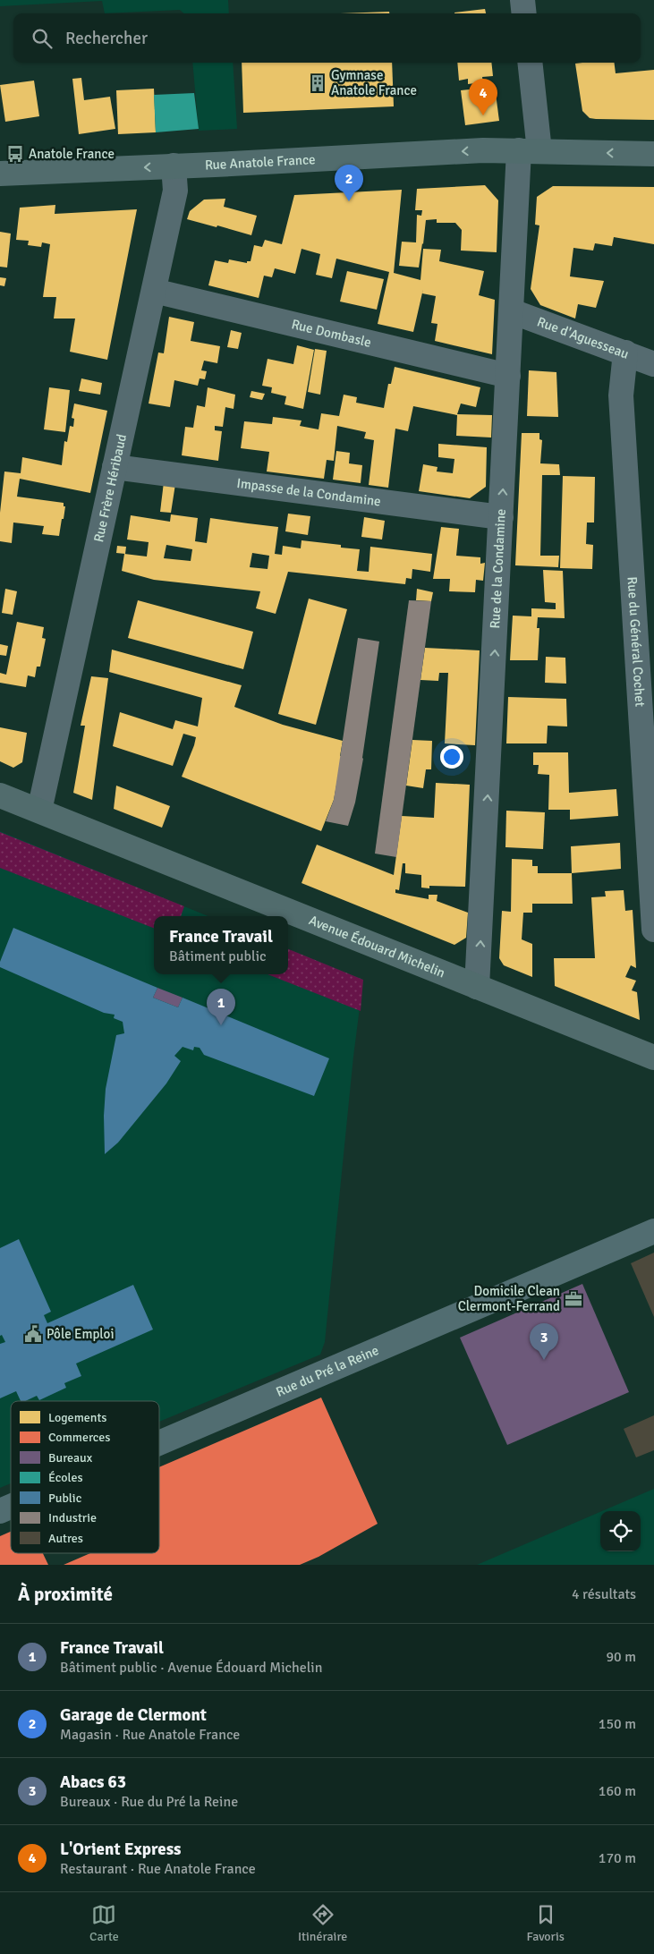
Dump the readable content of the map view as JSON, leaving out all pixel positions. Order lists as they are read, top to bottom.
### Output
{
  "streets": {
    "main road": ["Rue Anatole France", "Avenue Édouard Michelin", "Rue du Pré la Reine"],
    "street": [
      "Rue Dombasle",
      "Rue d'Aguesseau",
      "Rue Frère Héribaud",
      "Impasse de la Condamine",
      "Rue de la Condamine",
      "Rue du Général Cochet"
    ]
  },
  "crossings": [
    ["Rue Anatole France", "Rue Frère Héribaud"],
    ["Rue Anatole France", "Rue de la Condamine"],
    ["Rue Dombasle", "Rue Frère Héribaud"],
    ["Rue Dombasle", "Rue de la Condamine"],
    ["Rue d'Aguesseau", "Rue de la Condamine"],
    ["Rue d'Aguesseau", "Rue du Général Cochet"],
    ["Rue Frère Héribaud", "Impasse de la Condamine"],
    ["Rue Frère Héribaud", "Avenue Édouard Michelin"],
    ["Impasse de la Condamine", "Rue de la Condamine"],
    ["Rue de la Condamine", "Avenue Édouard Michelin"]
  ],
  "one_way": ["Rue Anatole France", "Rue de la Condamine"],
  "places": {
    "building": ["Gymnase Anatole France"],
    "bus stop": ["Anatole France"],
    "office": ["Domicile Clean Clermont-Ferrand"],
    "public building": ["Pôle Emploi"]
  },
  "legend": [
    "Logements",
    "Commerces",
    "Bureaux",
    "Écoles",
    "Public",
    "Industrie",
    "Autres"
  ],
  "page": {
    "search": "Rechercher",
    "pins": [
      "4",
      "2",
      "1",
      "3"
    ],
    "popup": ["France Travail", "Bâtiment public"],
    "heading": ["À proximité", "4 résultats"],
    "list": [
      {
        "mark": "1",
        "name": "France Travail",
        "note": "Bâtiment public · Avenue Édouard Michelin",
        "value": "90 m"
      },
      {
        "mark": "2",
        "name": "Garage de Clermont",
        "note": "Magasin · Rue Anatole France",
        "value": "150 m"
      },
      {
        "mark": "3",
        "name": "Abacs 63",
        "note": "Bureaux · Rue du Pré la Reine",
        "value": "160 m"
      },
      {
        "mark": "4",
        "name": "L'Orient Express",
        "note": "Restaurant · Rue Anatole France",
        "value": "170 m"
      }
    ],
    "nav": ["Carte", "Itinéraire", "Favoris"]
  }
}
